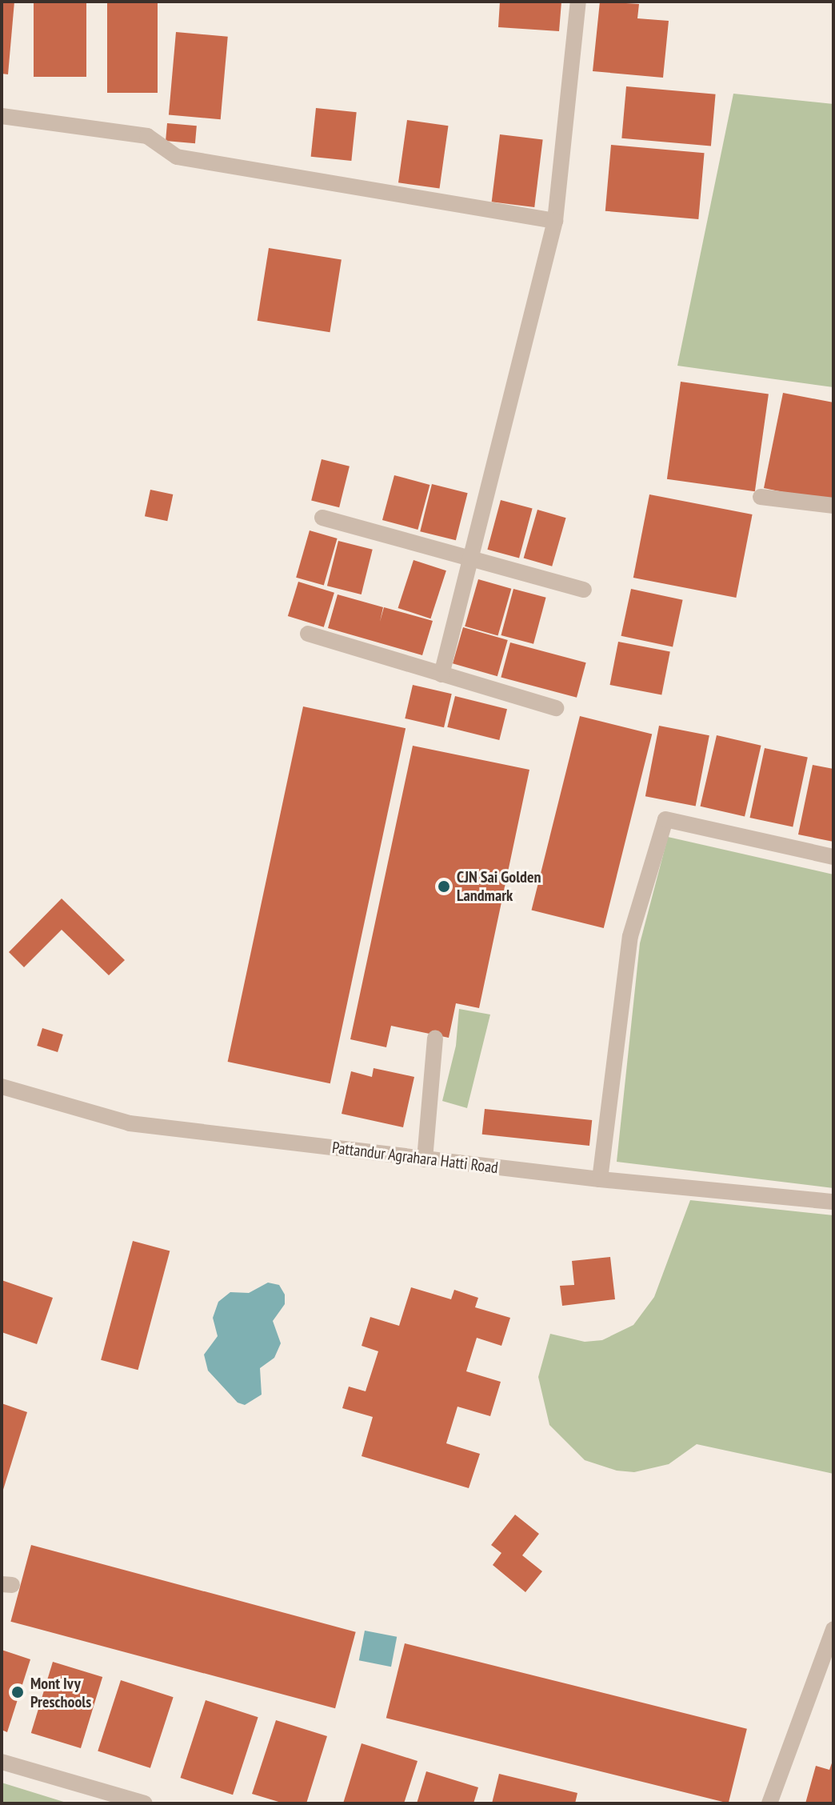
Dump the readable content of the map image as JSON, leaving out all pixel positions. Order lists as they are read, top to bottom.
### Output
{
  "streets": {
    "street": ["Pattandur Agrahara Hatti Road"]
  },
  "places": ["CJN Sai Golden Landmark", "Mont Ivy Preschools"]
}
